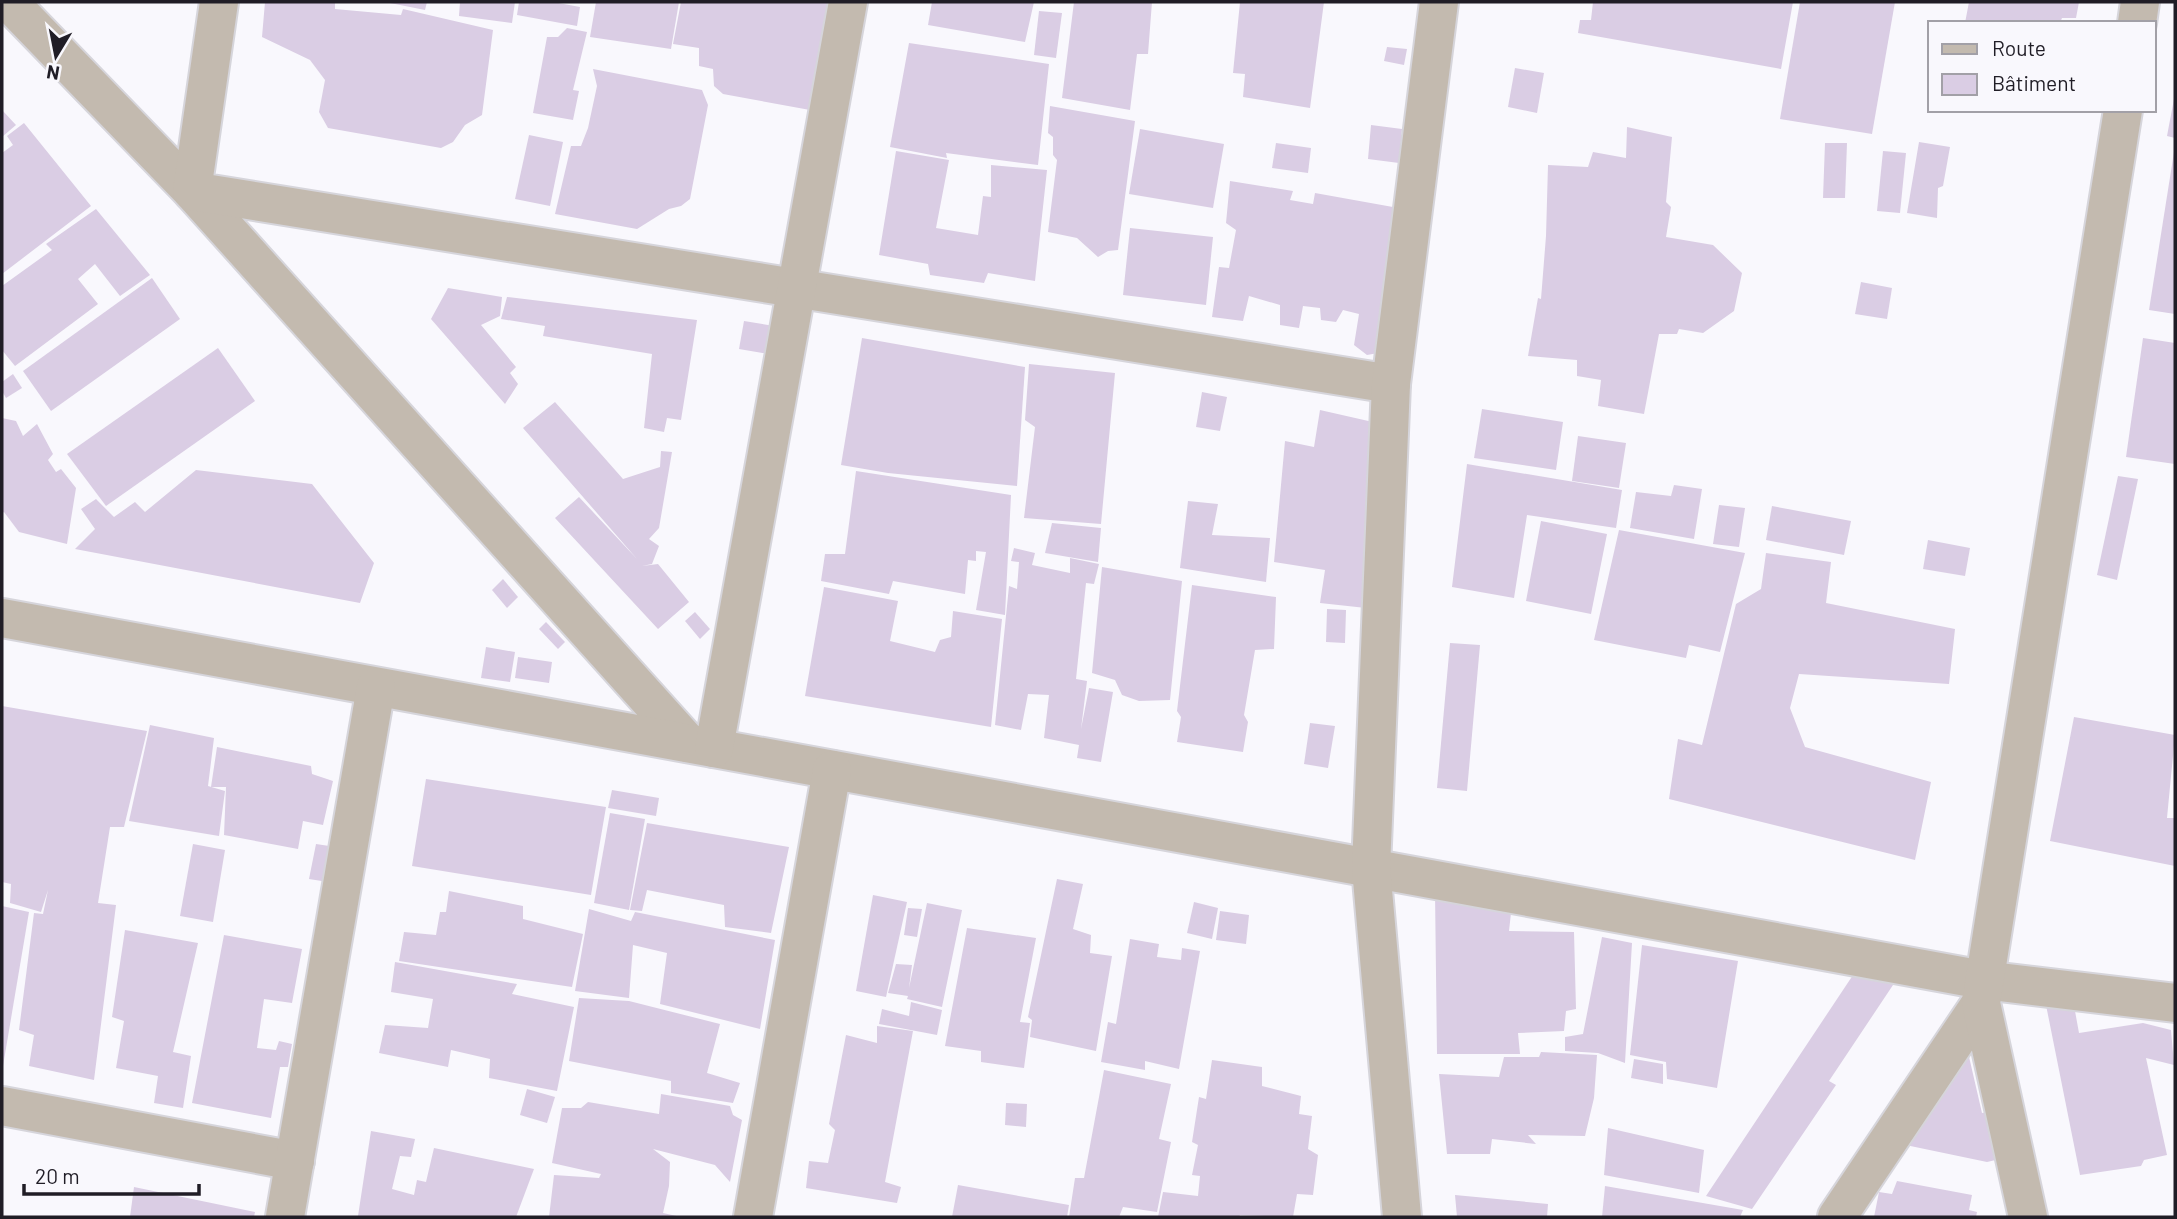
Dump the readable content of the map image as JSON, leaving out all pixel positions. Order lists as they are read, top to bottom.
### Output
{
  "legend": ["Route", "Bâtiment"],
  "scale_bar": "20 m",
  "north": "bottom"
}
